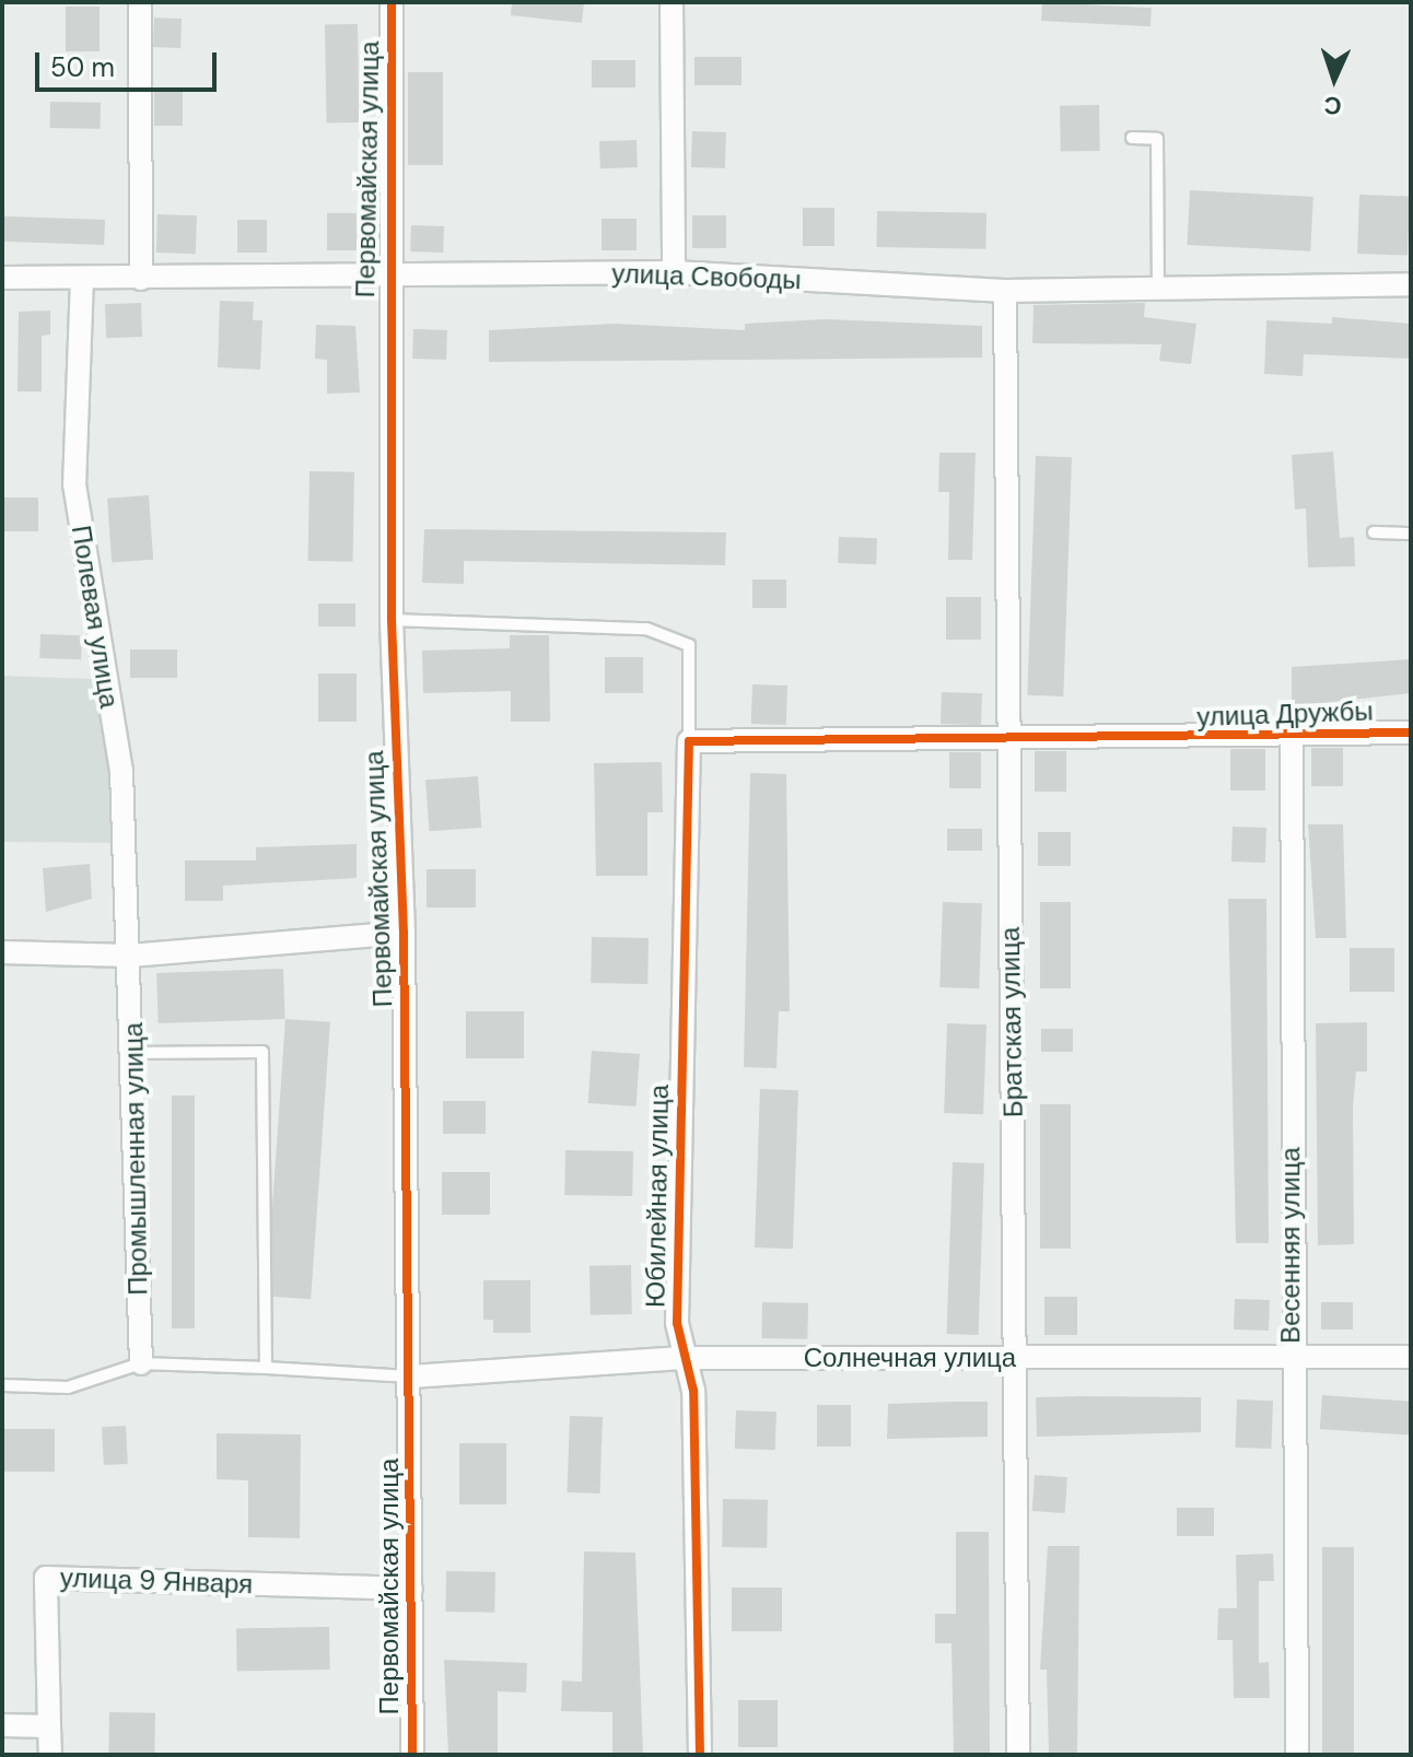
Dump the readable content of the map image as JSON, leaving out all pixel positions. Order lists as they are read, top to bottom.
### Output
{
  "streets": {
    "street": [
      "Первомайская улица",
      "улица Свободы",
      "Полевая улица",
      "улица Дружбы",
      "Братская улица",
      "Промышленная улица",
      "Юбилейная улица",
      "Весенняя улица",
      "Солнечная улица",
      "улица 9 Января"
    ]
  },
  "crossings": [
    ["Первомайская улица", "улица Свободы"],
    ["Первомайская улица", "Юбилейная улица"],
    ["Первомайская улица", "Солнечная улица"],
    ["Первомайская улица", "улица 9 Января"],
    ["улица Свободы", "Полевая улица"],
    ["улица Свободы", "Братская улица"],
    ["Полевая улица", "Промышленная улица"],
    ["улица Дружбы", "Братская улица"],
    ["улица Дружбы", "Юбилейная улица"],
    ["улица Дружбы", "Весенняя улица"],
    ["Братская улица", "Солнечная улица"],
    ["Юбилейная улица", "Солнечная улица"],
    ["Весенняя улица", "Солнечная улица"]
  ],
  "scale_bar": "50 m",
  "north": "bottom"
}
